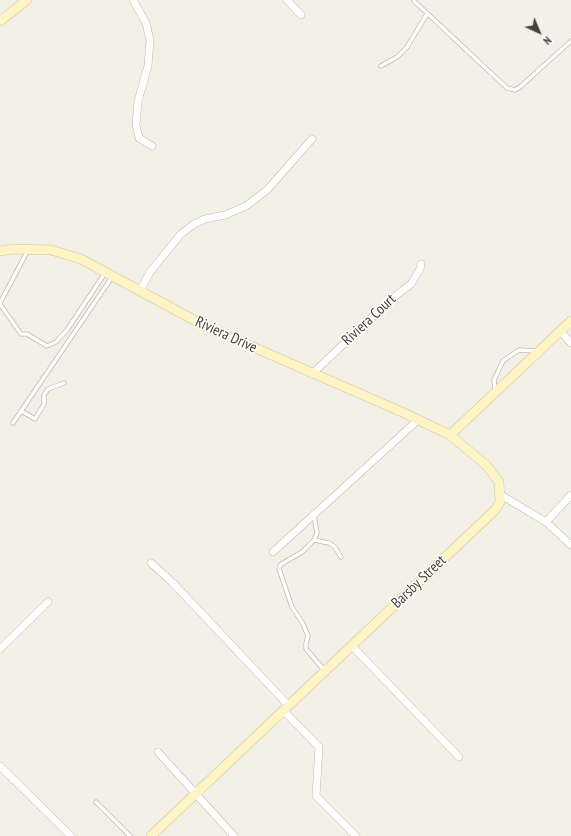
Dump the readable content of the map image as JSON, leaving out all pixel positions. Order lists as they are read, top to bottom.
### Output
{
  "streets": {
    "street": ["Riviera Court", "Riviera Drive", "Barsby Street"]
  },
  "crossings": [
    ["Riviera Court", "Riviera Drive"]
  ],
  "north": "bottom right"
}
